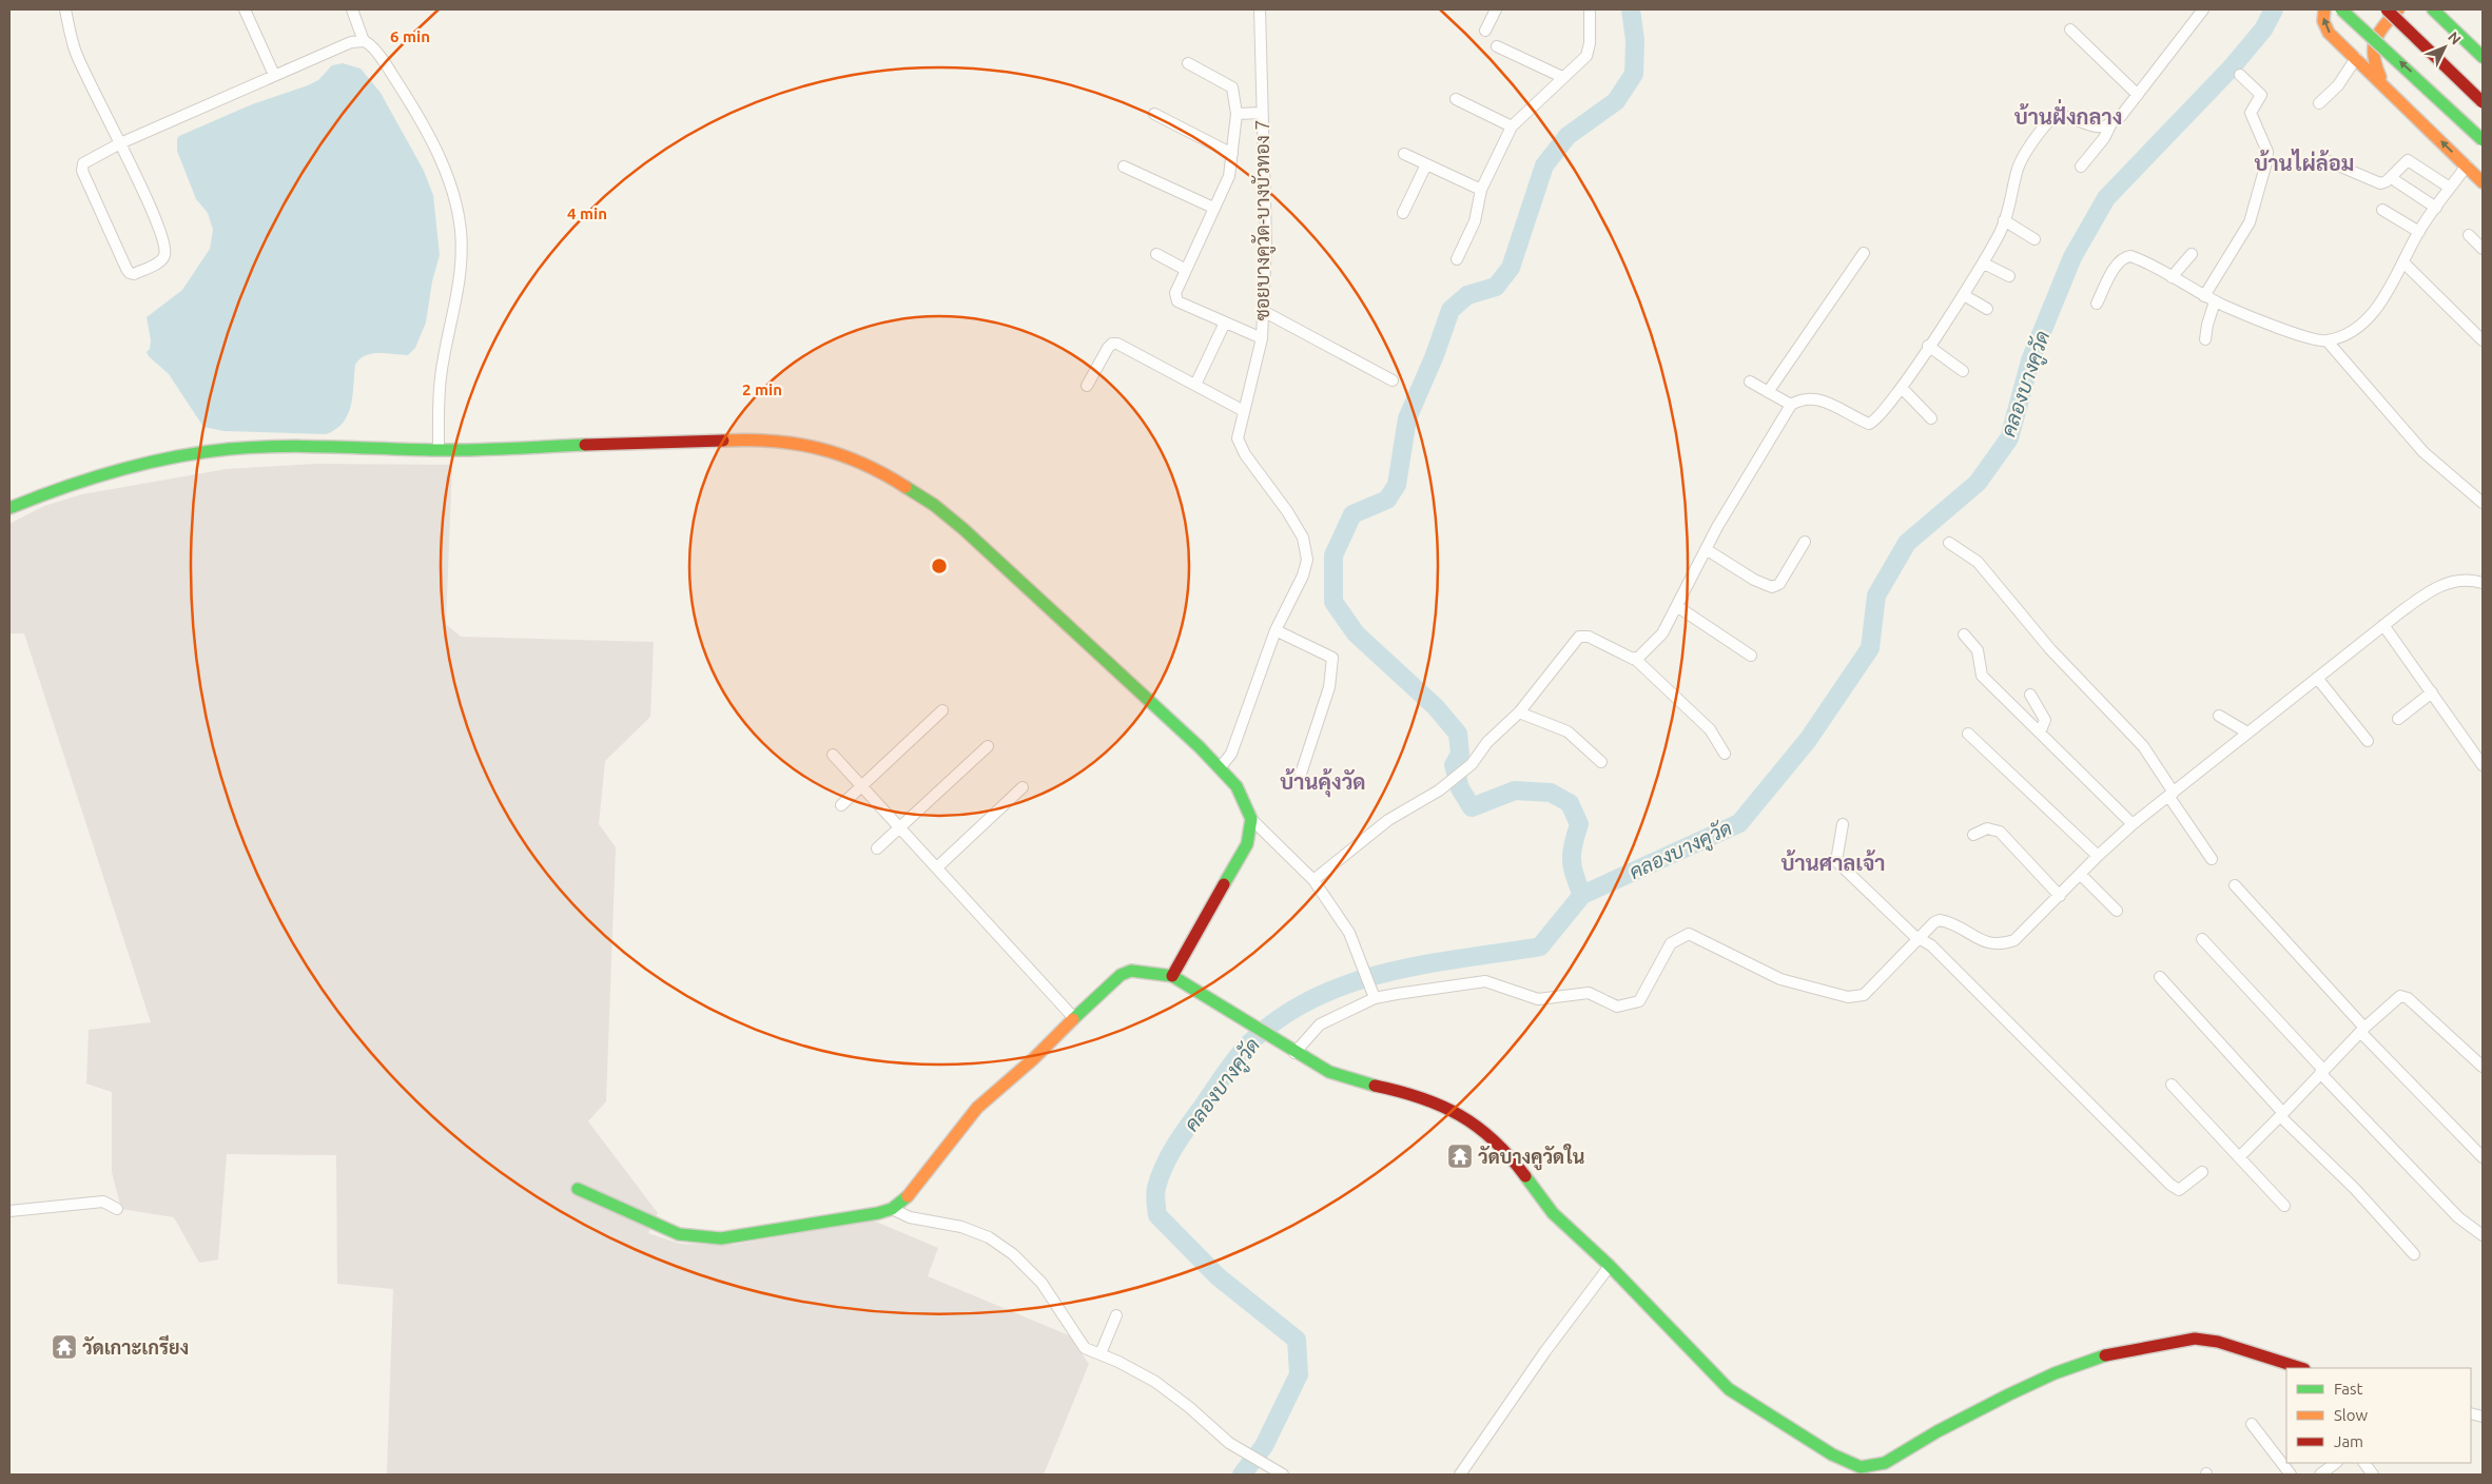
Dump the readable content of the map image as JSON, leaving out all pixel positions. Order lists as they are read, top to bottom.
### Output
{
  "streets": {
    "street": ["ซอยบางคูวัด-บางบัวทอง 7"]
  },
  "districts": [
    "บ้านฝั่งกลาง",
    "บ้านไผ่ล้อม",
    "บ้านคุ้งวัด",
    "บ้านศาลเจ้า"
  ],
  "water": ["คลองบางคูวัด"],
  "places": {
    "temple": ["วัดบางคูวัดใน", "วัดเกาะเกรียง"]
  },
  "legend": ["Fast", "Slow", "Jam"],
  "north": "top right",
  "rings": ["6 min", "4 min", "2 min"]
}
